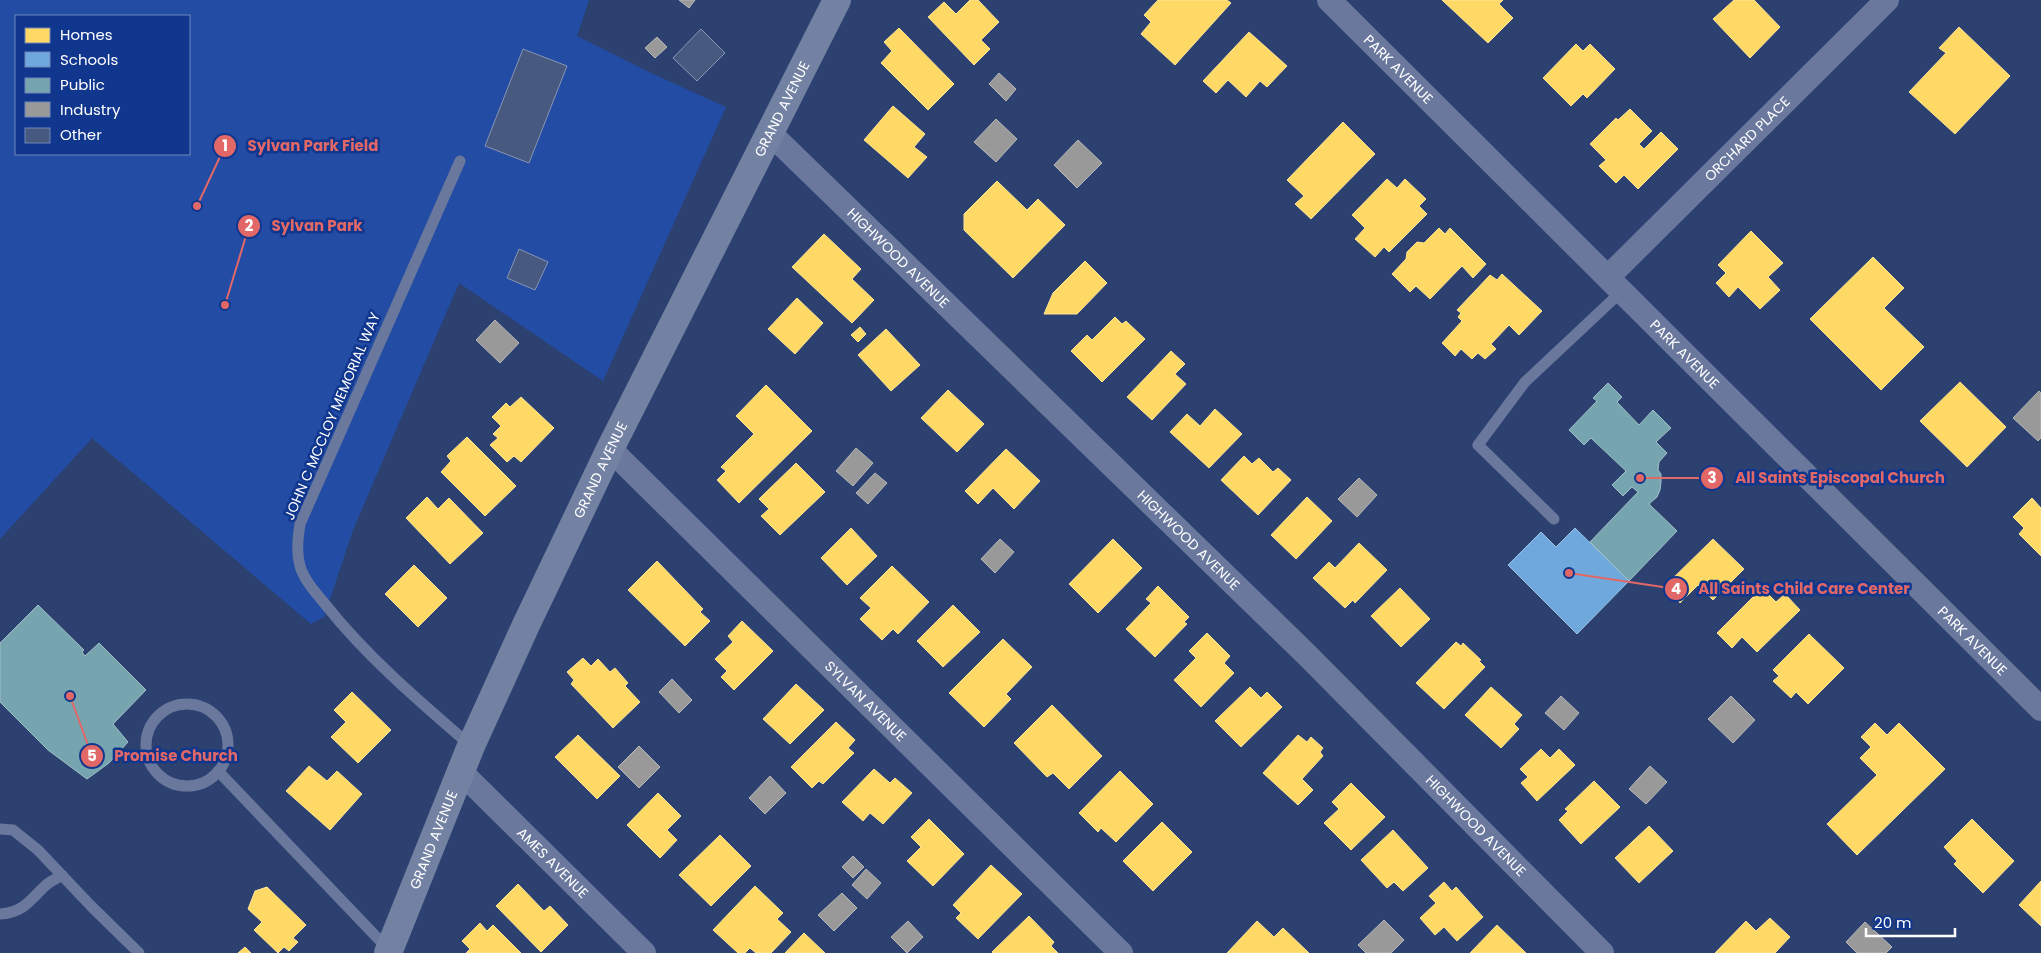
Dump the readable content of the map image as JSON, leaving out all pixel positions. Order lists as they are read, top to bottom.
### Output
{
  "streets": {
    "main road": ["GRAND AVENUE"],
    "street": [
      "PARK AVENUE",
      "ORCHARD PLACE",
      "HIGHWOOD AVENUE",
      "SYLVAN AVENUE",
      "AMES AVENUE"
    ],
    "lane": ["JOHN C MCCLOY MEMORIAL WAY"]
  },
  "crossings": [
    ["PARK AVENUE", "ORCHARD PLACE"],
    ["GRAND AVENUE", "HIGHWOOD AVENUE"],
    ["GRAND AVENUE", "JOHN C MCCLOY MEMORIAL WAY"],
    ["GRAND AVENUE", "SYLVAN AVENUE"],
    ["GRAND AVENUE", "AMES AVENUE"]
  ],
  "places": [
    "Sylvan Park Field",
    "Sylvan Park",
    "All Saints Episcopal Church",
    "All Saints Child Care Center",
    "Promise Church"
  ],
  "legend": [
    "Homes",
    "Schools",
    "Public",
    "Industry",
    "Other"
  ],
  "scale_bar": "20 m"
}
